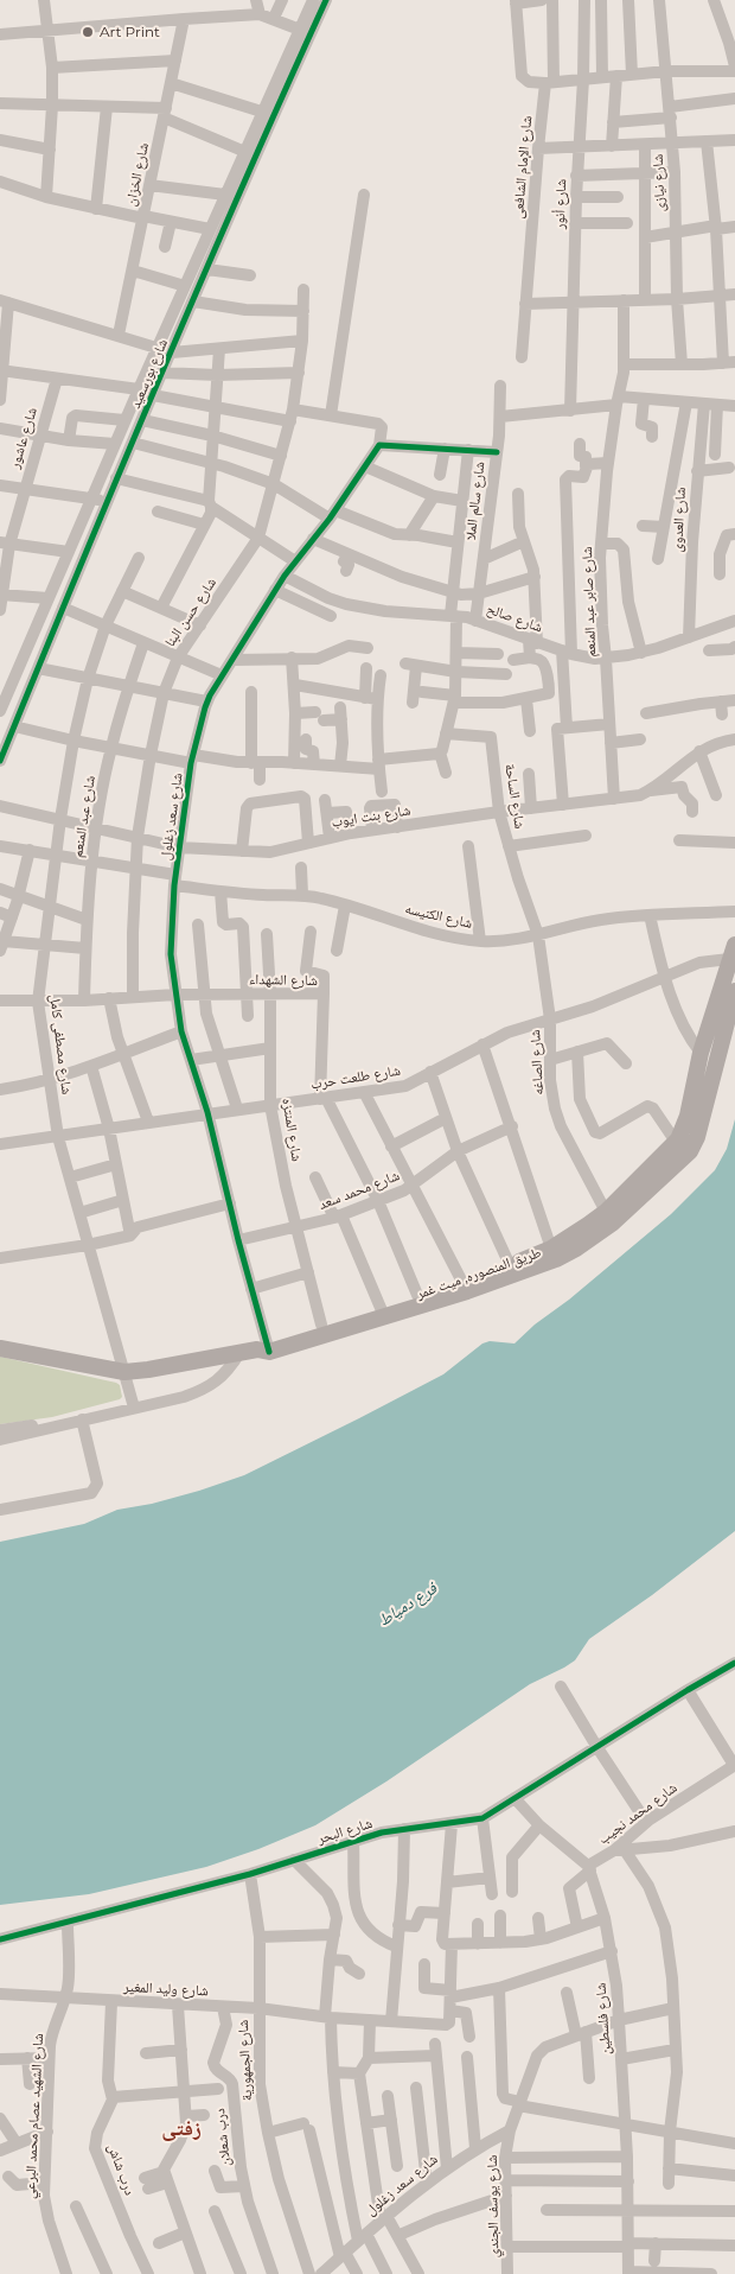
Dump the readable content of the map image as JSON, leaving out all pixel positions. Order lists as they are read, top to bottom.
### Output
{
  "streets": {
    "main road": ["طريق المنصوره, ميت غمر"],
    "street": [
      "شارع الإمام الشافعى",
      "شارع الخزان",
      "شارع نيازى",
      "شارع أنور",
      "شارع بورسعيد",
      "شارع عاشور",
      "شارع سالم الملا",
      "شارع العدوى",
      "شارع صابر عبد المنعم",
      "شارع حسن البنا",
      "شارع صالح",
      "شارع الساحة",
      "شارع عبد المنعم",
      "شارع سعد زغلول",
      "شارع بنت ايوب",
      "شارع الكنيسه",
      "شارع الشهداء",
      "شارع مصطفى كامل",
      "شارع الصاغه",
      "شارع طلعت حرب",
      "شارع المنتزه",
      "شارع محمد سعد",
      "شارع محمد نجيب",
      "شارع البحر",
      "شارع وليد المغير",
      "شارع فلسطين",
      "شارع الجمهورية",
      "شارع الشهيد عصام محمد البرعي",
      "درب شعلان",
      "درب شاش",
      "شارع يوسف الجندي"
    ]
  },
  "crossings": [
    ["شارع سالم الملا", "شارع صالح"],
    ["شارع العدوى", "شارع صالح"],
    ["شارع صابر عبد المنعم", "شارع صالح"],
    ["شارع صابر عبد المنعم", "شارع بنت ايوب"],
    ["شارع حسن البنا", "شارع بنت ايوب"],
    ["شارع حسن البنا", "شارع الكنيسه"],
    ["شارع حسن البنا", "شارع الشهداء"],
    ["شارع صالح", "شارع سعد زغلول"],
    ["شارع الساحة", "شارع بنت ايوب"],
    ["شارع الساحة", "شارع الكنيسه"],
    ["شارع الساحة", "شارع الصاغه"],
    ["شارع عبد المنعم", "شارع بنت ايوب"],
    ["شارع عبد المنعم", "شارع الكنيسه"],
    ["شارع عبد المنعم", "شارع الشهداء"],
    ["شارع سعد زغلول", "شارع بنت ايوب"],
    ["شارع سعد زغلول", "شارع الكنيسه"],
    ["شارع سعد زغلول", "شارع الشهداء"],
    ["شارع سعد زغلول", "شارع طلعت حرب"],
    ["شارع سعد زغلول", "شارع محمد سعد"],
    ["شارع سعد زغلول", "طريق المنصوره, ميت غمر"],
    ["شارع سعد زغلول", "شارع يوسف الجندي"],
    ["شارع بنت ايوب", "شارع مصطفى كامل"],
    ["شارع الكنيسه", "شارع مصطفى كامل"],
    ["شارع الكنيسه", "شارع الصاغه"],
    ["شارع الشهداء", "شارع مصطفى كامل"],
    ["شارع الشهداء", "شارع طلعت حرب"],
    ["شارع الشهداء", "شارع المنتزه"],
    ["شارع مصطفى كامل", "شارع طلعت حرب"],
    ["شارع مصطفى كامل", "طريق المنصوره, ميت غمر"],
    ["شارع الصاغه", "شارع طلعت حرب"],
    ["شارع الصاغه", "طريق المنصوره, ميت غمر"],
    ["شارع طلعت حرب", "شارع المنتزه"],
    ["شارع طلعت حرب", "طريق المنصوره, ميت غمر"],
    ["شارع المنتزه", "شارع محمد سعد"],
    ["شارع المنتزه", "طريق المنصوره, ميت غمر"],
    ["شارع محمد نجيب", "شارع فلسطين"],
    ["شارع البحر", "شارع الجمهورية"],
    ["شارع البحر", "شارع الشهيد عصام محمد البرعي"],
    ["شارع وليد المغير", "شارع الجمهورية"],
    ["شارع وليد المغير", "شارع الشهيد عصام محمد البرعي"],
    ["شارع وليد المغير", "درب شعلان"],
    ["شارع فلسطين", "شارع يوسف الجندي"]
  ],
  "districts": ["زفتى"],
  "water": ["فرع دمياط"],
  "places": ["Art Print"]
}
